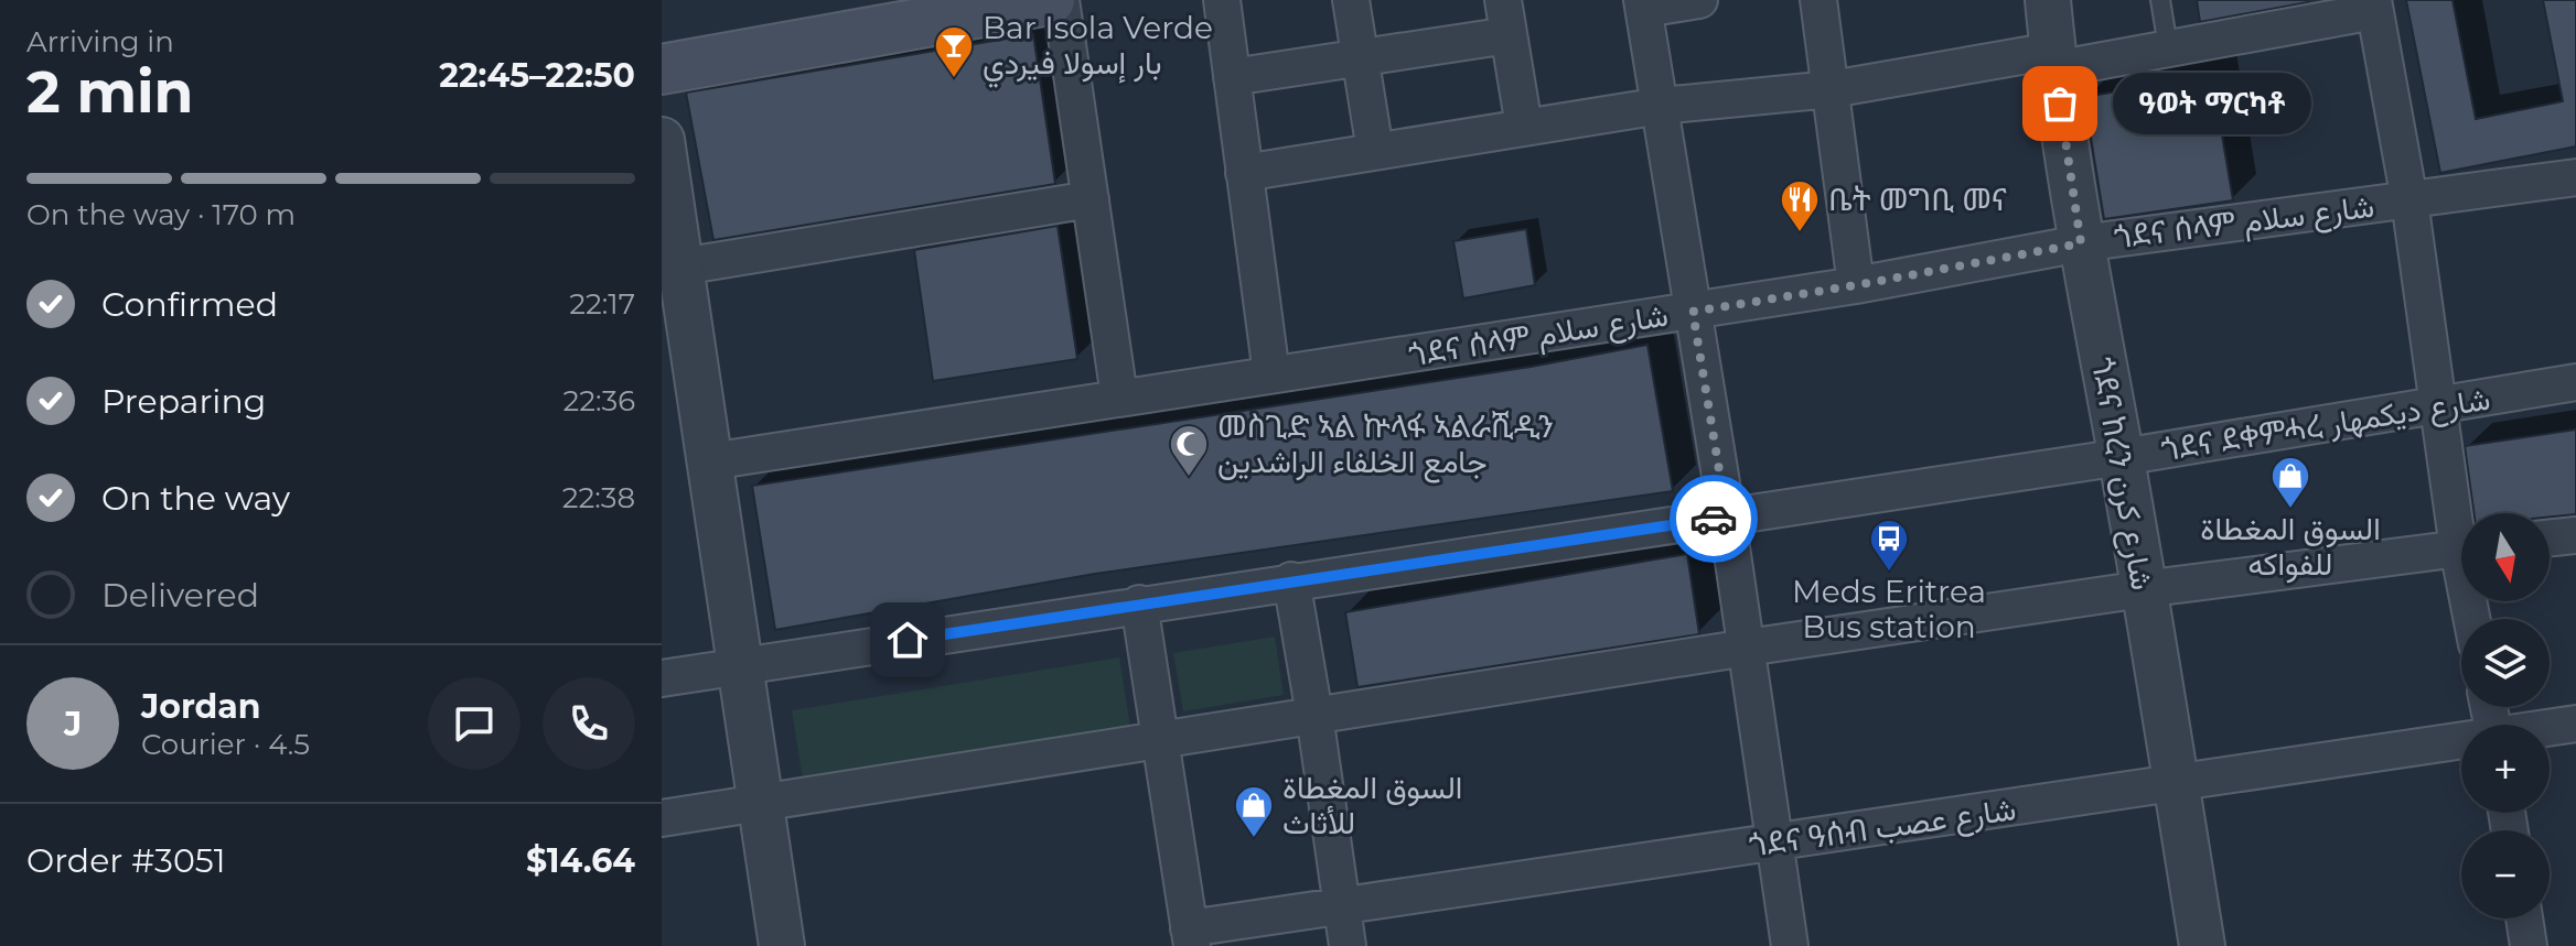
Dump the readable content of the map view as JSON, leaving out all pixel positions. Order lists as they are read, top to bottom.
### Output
{
  "streets": {
    "street": [
      "ጎደና ሰላም شارع سلام",
      "ጎደና ደቀምሓረ شارع ديكمهار",
      "ጎደና ከረን شارع كرن",
      "ጎደና ዓሰብ شارع عصب"
    ]
  },
  "crossings": [
    ["ጎደና ሰላም شارع سلام", "ጎደና ከረን شارع كرن"],
    ["ጎደና ደቀምሓረ شارع ديكمهار", "ጎደና ከረን شارع كرن"],
    ["ጎደና ከረን شارع كرن", "ጎደና ዓሰብ شارع عصب"]
  ],
  "places": {
    "bar": ["Bar Isola Verde بار إسولا فيردي"],
    "other": ["ዓወት ማርካቶ"],
    "restaurant": ["ቤት መግቢ መና"],
    "mosque": ["መስጊድ ኣል ኵላፋ ኣልራሺዲን جامع الخلفاء الراشدين"],
    "shop": ["السوق المغطاة للفواكه", "السوق المغطاة للأثاث"],
    "bus stop": ["Meds Eritrea Bus station"]
  },
  "north": "bottom",
  "page": {
    "heading": ["2 min", "Arriving in", "22:45–22:50"],
    "panel": [
      "Jordan",
      "Courier · 4.5",
      "Order #3051",
      "$14.64"
    ],
    "bubble": "ዓወት ማርካቶ",
    "bar": "On the way · 170 m",
    "list": [
      ["Confirmed", "22:17"],
      ["Preparing", "22:36"],
      ["On the way", "22:38"],
      "Delivered"
    ],
    "map_buttons": ["+", "−"],
    "round": "J"
  }
}
